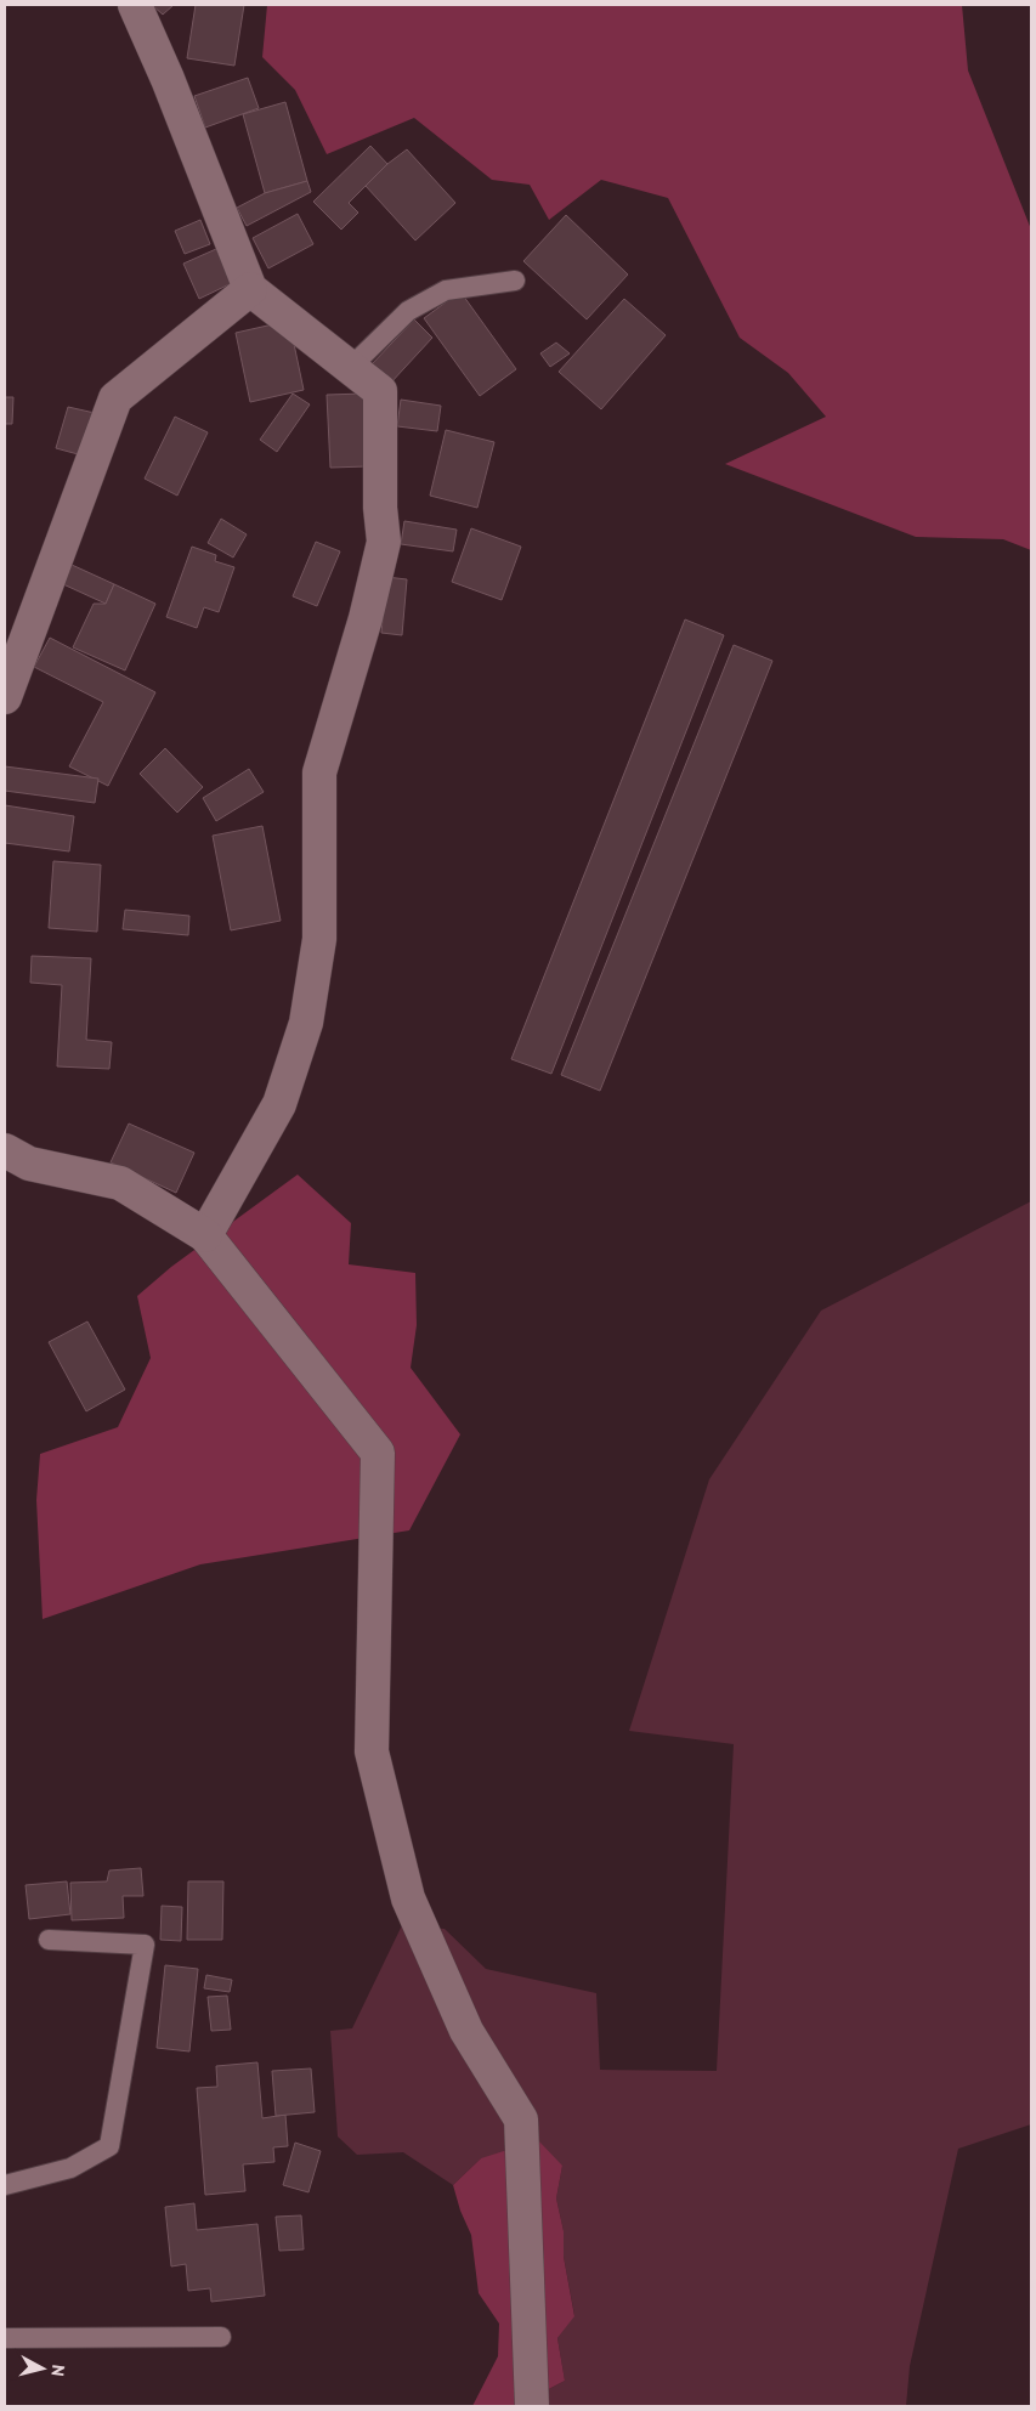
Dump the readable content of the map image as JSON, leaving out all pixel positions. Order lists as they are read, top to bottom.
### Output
{
  "north": "right"
}
